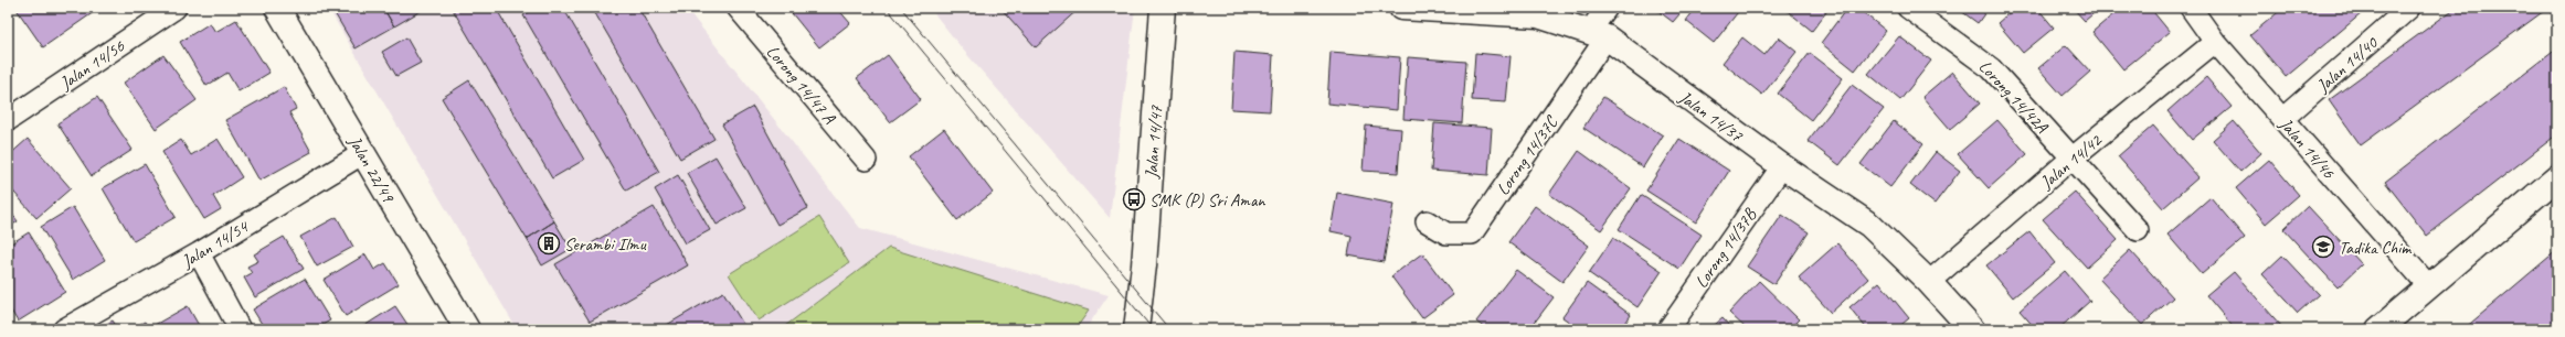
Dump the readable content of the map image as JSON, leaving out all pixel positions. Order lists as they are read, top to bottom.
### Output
{
  "streets": {
    "street": [
      "Jalan 14/56",
      "Jalan 14/40",
      "Lorong 14/47 A",
      "Lorong 14/42A",
      "Jalan 14/37",
      "Jalan 14/47",
      "Jalan 14/46",
      "Lorong 14/37C",
      "Jalan 14/42",
      "Jalan 22/49",
      "Jalan 14/54",
      "Lorong 14/37B"
    ]
  },
  "crossings": [
    ["Jalan 14/40", "Jalan 14/46"],
    ["Lorong 14/42A", "Jalan 14/42"],
    ["Jalan 14/37", "Lorong 14/37C"],
    ["Jalan 14/37", "Jalan 14/42"],
    ["Jalan 14/37", "Lorong 14/37B"],
    ["Jalan 14/46", "Jalan 14/42"],
    ["Jalan 22/49", "Jalan 14/54"]
  ],
  "places": {
    "bus stop": ["SMK (P) Sri Aman"],
    "building": ["Serambi Ilmu"],
    "school or university": ["Tadika Chim"]
  }
}
